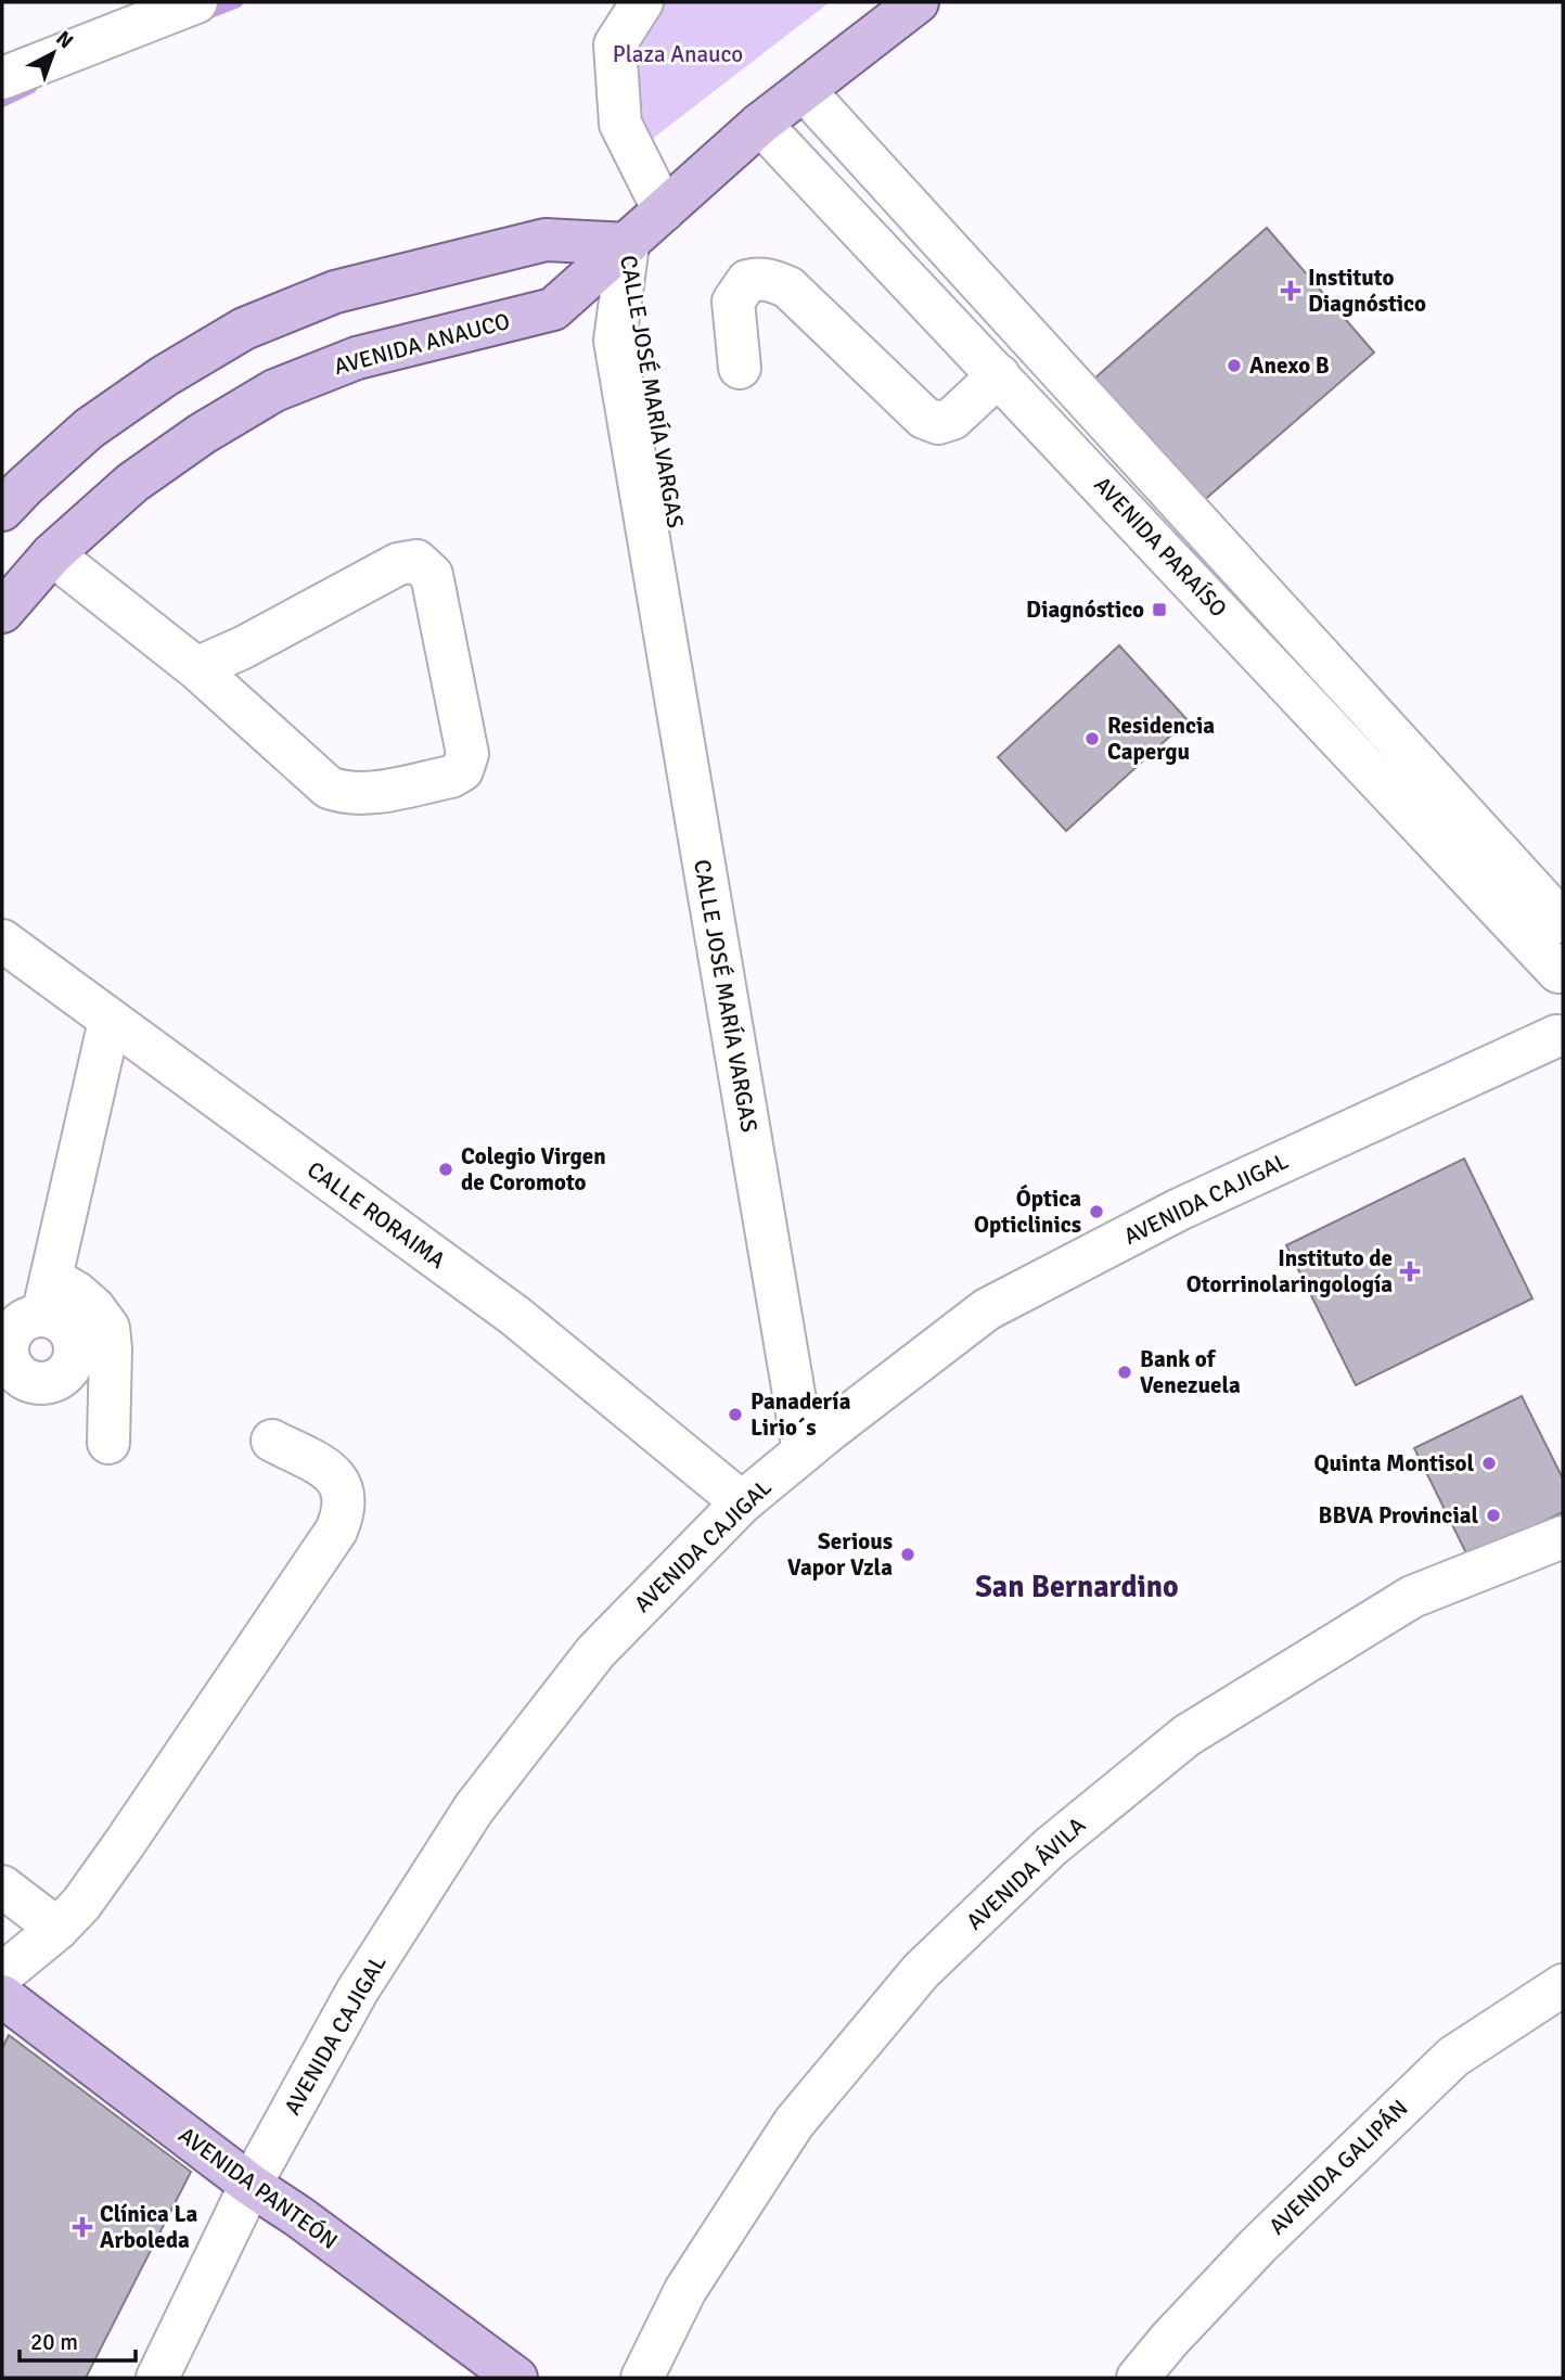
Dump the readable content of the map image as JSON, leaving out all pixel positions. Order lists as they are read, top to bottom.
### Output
{
  "streets": {
    "main road": ["AVENIDA ANAUCO", "AVENIDA PANTEÓN"],
    "street": [
      "CALLE JOSÉ MARÍA VARGAS",
      "AVENIDA PARAÍSO",
      "AVENIDA CAJIGAL",
      "CALLE RORAIMA",
      "AVENIDA ÁVILA",
      "AVENIDA GALIPÁN"
    ]
  },
  "crossings": [
    ["AVENIDA ANAUCO", "CALLE JOSÉ MARÍA VARGAS"],
    ["AVENIDA ANAUCO", "AVENIDA PARAÍSO"],
    ["CALLE JOSÉ MARÍA VARGAS", "AVENIDA CAJIGAL"],
    ["AVENIDA CAJIGAL", "CALLE RORAIMA"],
    ["AVENIDA CAJIGAL", "AVENIDA PANTEÓN"]
  ],
  "districts": ["San Bernardino"],
  "parks": ["Plaza Anauco"],
  "places": {
    "health": ["Instituto Diagnóstico", "Instituto de Otorrinolaringología", "Clínica La Arboleda"],
    "other": [
      "Anexo B",
      "Residencia Capergu",
      "Colegio Virgen de Coromoto",
      "Óptica Opticlinics",
      "Bank of Venezuela",
      "Panadería Lirio´s",
      "Quinta Montisol",
      "BBVA Provincial",
      "Serious Vapor Vzla"
    ],
    "transit": ["Diagnóstico"]
  },
  "scale_bar": "20 m",
  "north": "top right"
}
